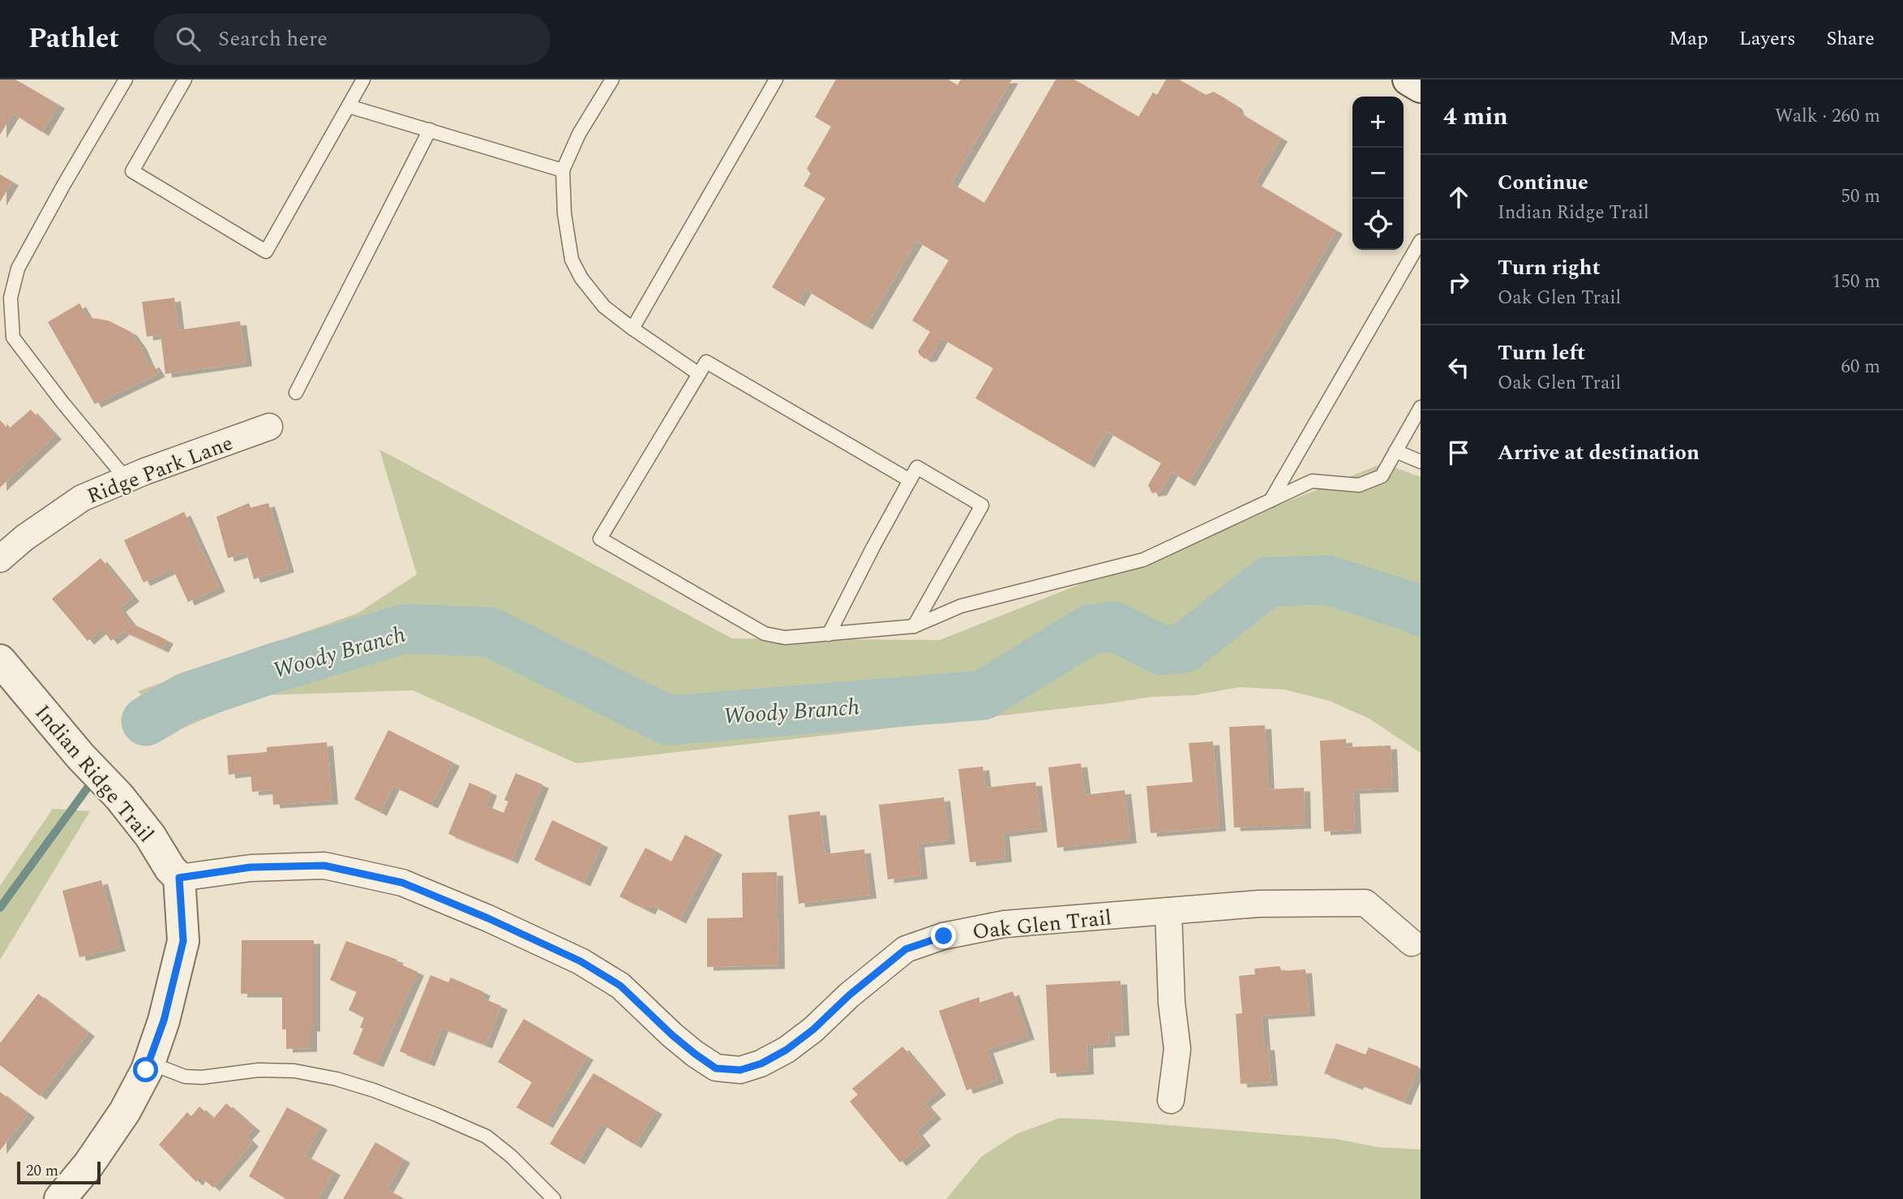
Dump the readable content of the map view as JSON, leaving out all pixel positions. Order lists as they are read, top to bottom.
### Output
{
  "streets": {
    "street": ["Ridge Park Lane", "Indian Ridge Trail", "Oak Glen Trail"]
  },
  "crossings": [
    ["Indian Ridge Trail", "Oak Glen Trail"]
  ],
  "water": ["Woody Branch"],
  "scale_bar": "20 m",
  "page": {
    "header": "Pathlet",
    "search": "Search here",
    "nav": ["Map", "Layers", "Share"],
    "heading": ["4 min", "Walk · 260 m"],
    "map_buttons": ["+", "−"],
    "list": [
      ["Continue", "Indian Ridge Trail", "50 m"],
      ["Turn right", "Oak Glen Trail", "150 m"],
      ["Turn left", "Oak Glen Trail", "60 m"],
      "Arrive at destination"
    ],
    "scale": "20 m"
  }
}
